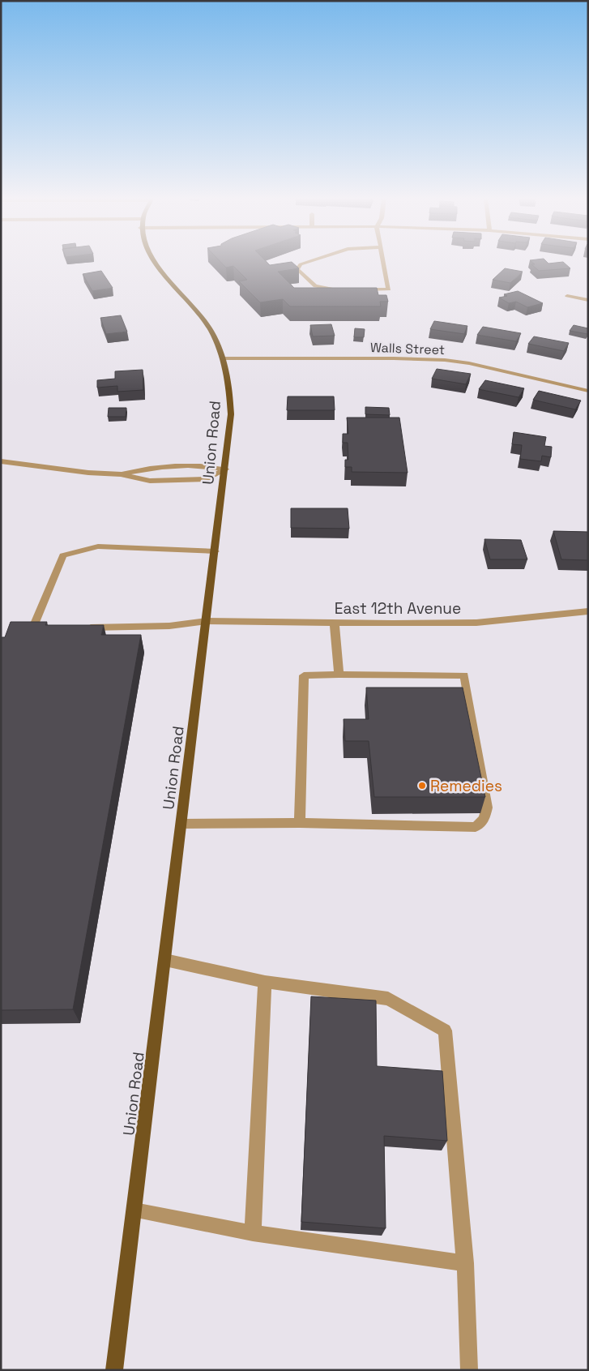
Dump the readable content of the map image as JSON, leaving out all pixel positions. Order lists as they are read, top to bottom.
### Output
{
  "streets": {
    "main road": ["Union Road"],
    "street": ["Walls Street", "East 12th Avenue"]
  },
  "crossings": [
    ["Walls Street", "Union Road"],
    ["Union Road", "East 12th Avenue"]
  ],
  "places": ["Remedies"]
}
